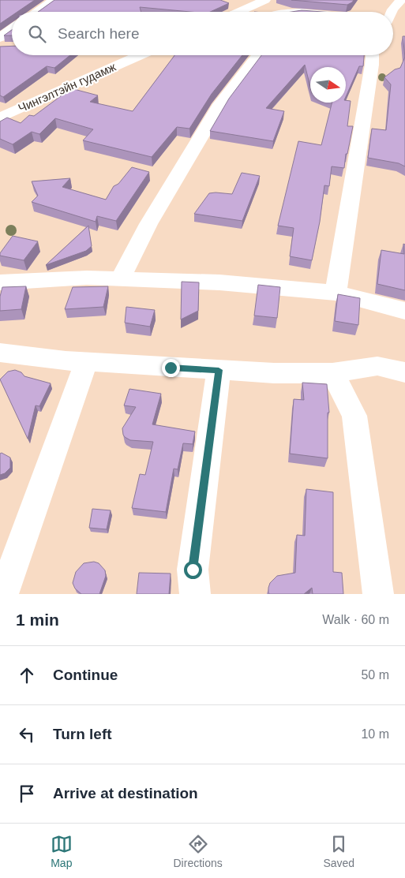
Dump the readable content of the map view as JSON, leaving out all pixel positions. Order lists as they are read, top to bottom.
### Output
{
  "streets": {
    "street": ["Чингэлтэйн гудамж"]
  },
  "north": "right",
  "page": {
    "search": "Search here",
    "heading": ["1 min", "Walk · 60 m"],
    "list": [
      ["Continue", "50 m"],
      ["Turn left", "10 m"],
      "Arrive at destination"
    ],
    "nav": ["Map", "Directions", "Saved"]
  }
}
